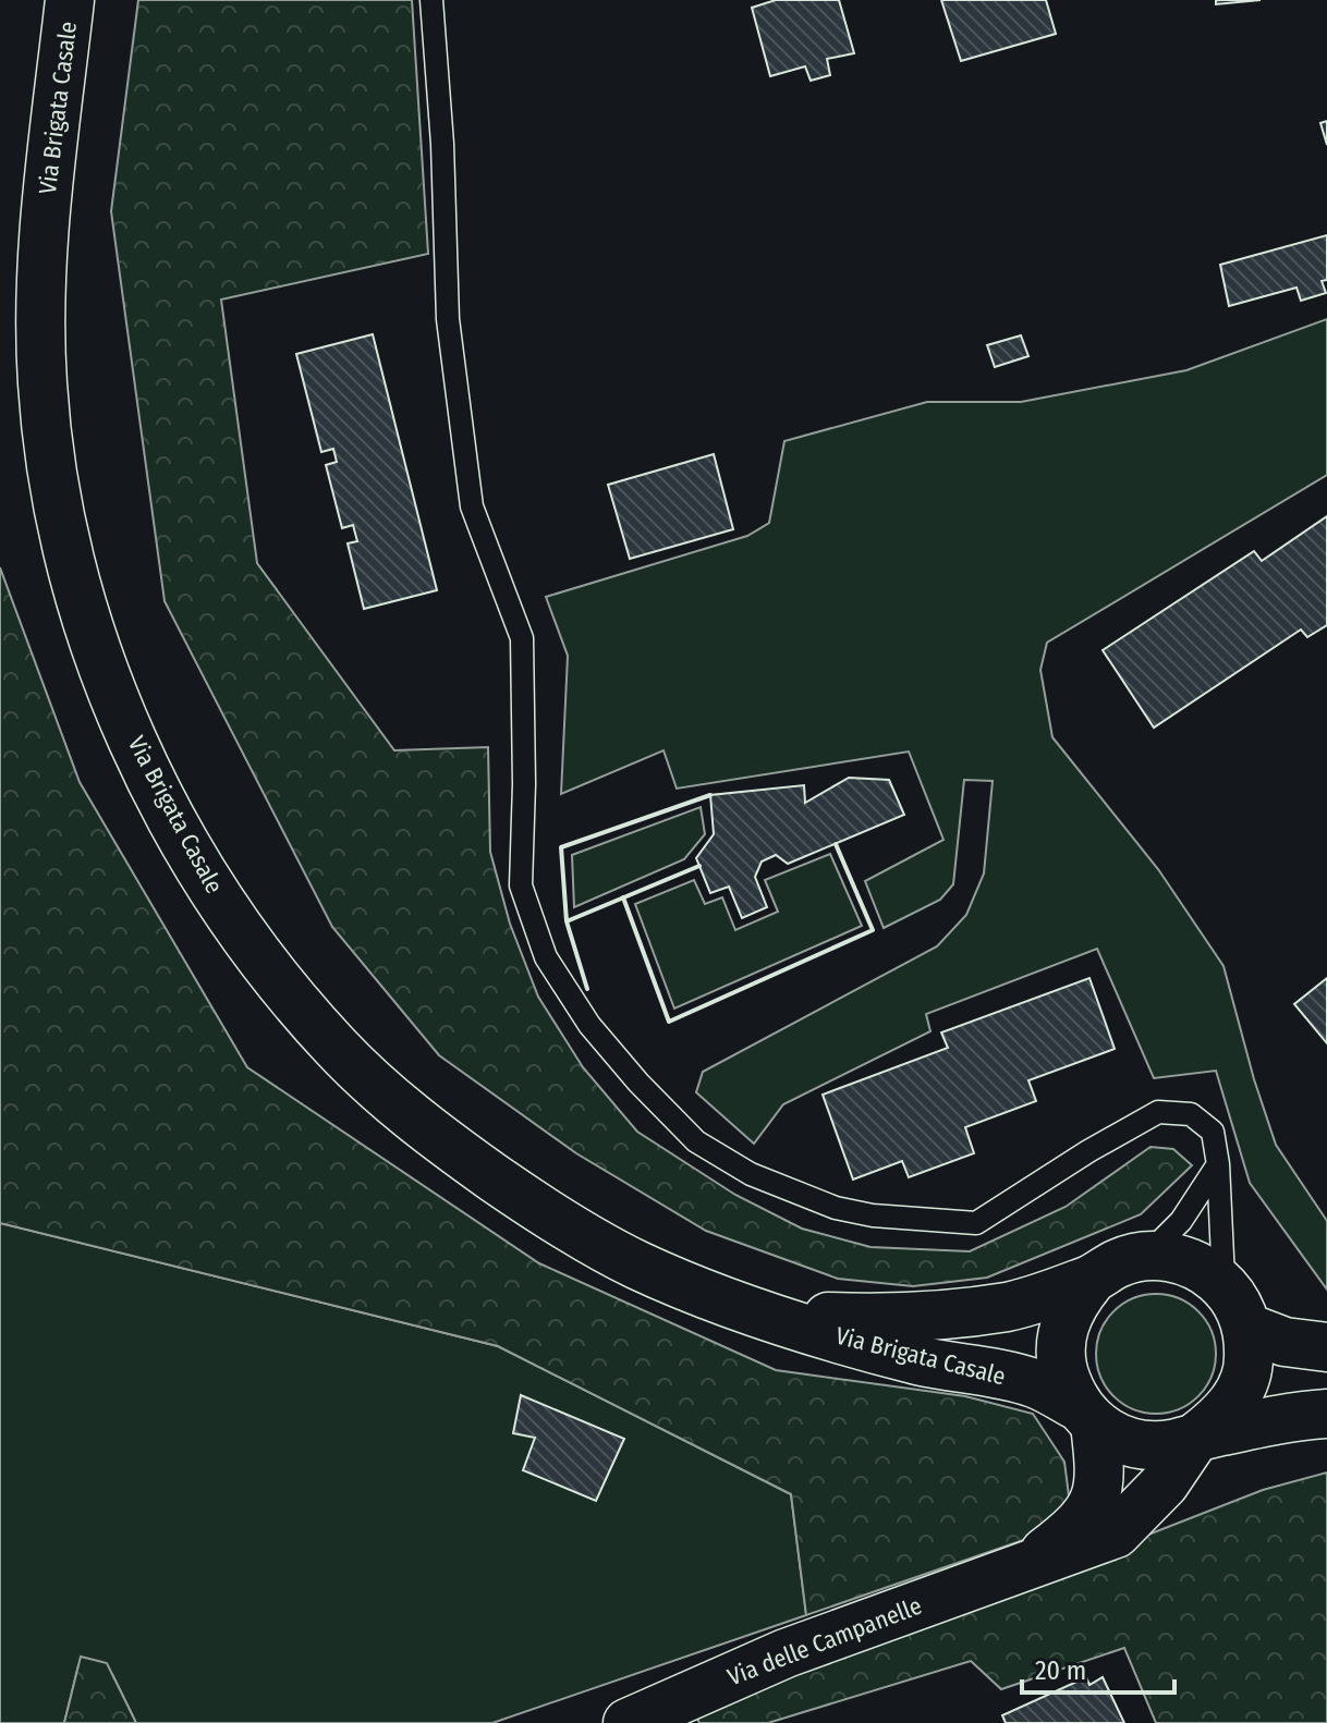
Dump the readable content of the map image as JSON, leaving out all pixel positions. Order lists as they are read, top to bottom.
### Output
{
  "streets": {
    "main road": ["Via Brigata Casale", "Via delle Campanelle"]
  },
  "crossings": [
    ["Via Brigata Casale", "Via delle Campanelle"]
  ],
  "scale_bar": "20 m"
}
